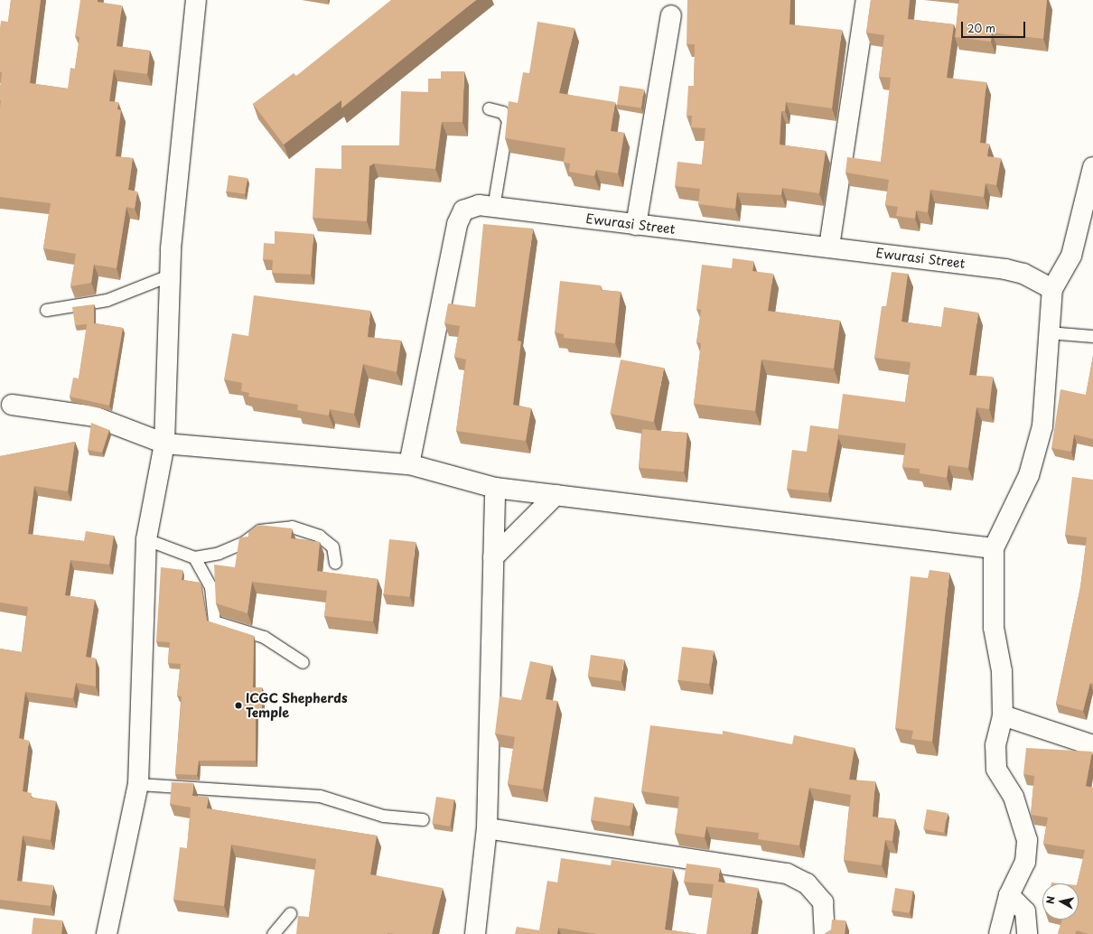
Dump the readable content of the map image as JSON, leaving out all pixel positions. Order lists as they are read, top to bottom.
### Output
{
  "streets": {
    "street": ["Ewurasi Street"]
  },
  "places": ["ICGC Shepherds Temple"],
  "scale_bar": "20 m",
  "north": "left"
}
